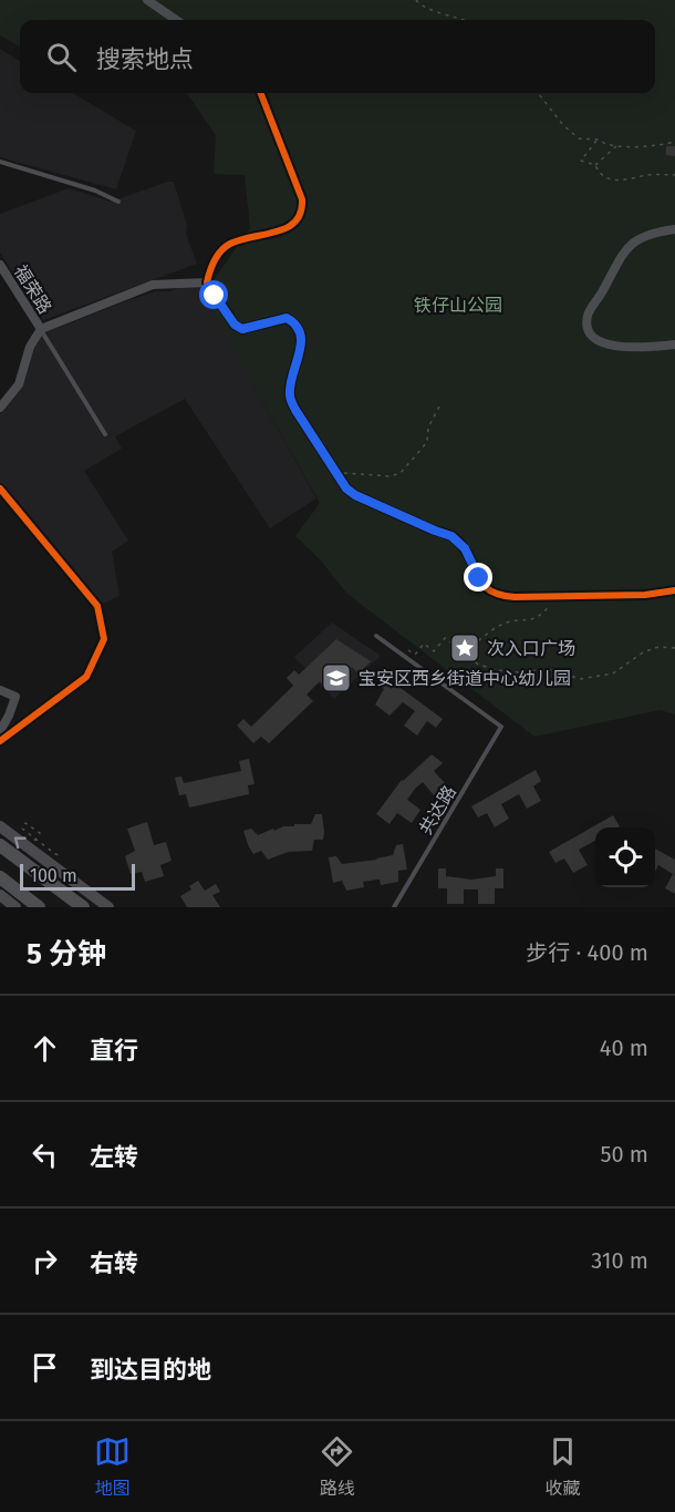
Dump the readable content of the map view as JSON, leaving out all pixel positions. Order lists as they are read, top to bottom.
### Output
{
  "streets": {
    "street": ["福荣路"],
    "lane": ["共达路"]
  },
  "parks": ["铁仔山公园"],
  "places": {
    "place": ["次入口广场"],
    "school or university": ["宝安区西乡街道中心幼儿园"]
  },
  "scale_bar": "100 m",
  "page": {
    "search": "搜索地点",
    "scale": "100 m",
    "heading": ["5 分钟", "步行 · 400 m"],
    "list": [
      ["直行", "40 m"],
      ["左转", "50 m"],
      ["右转", "310 m"],
      "到达目的地"
    ],
    "nav": ["地图", "路线", "收藏"]
  }
}
